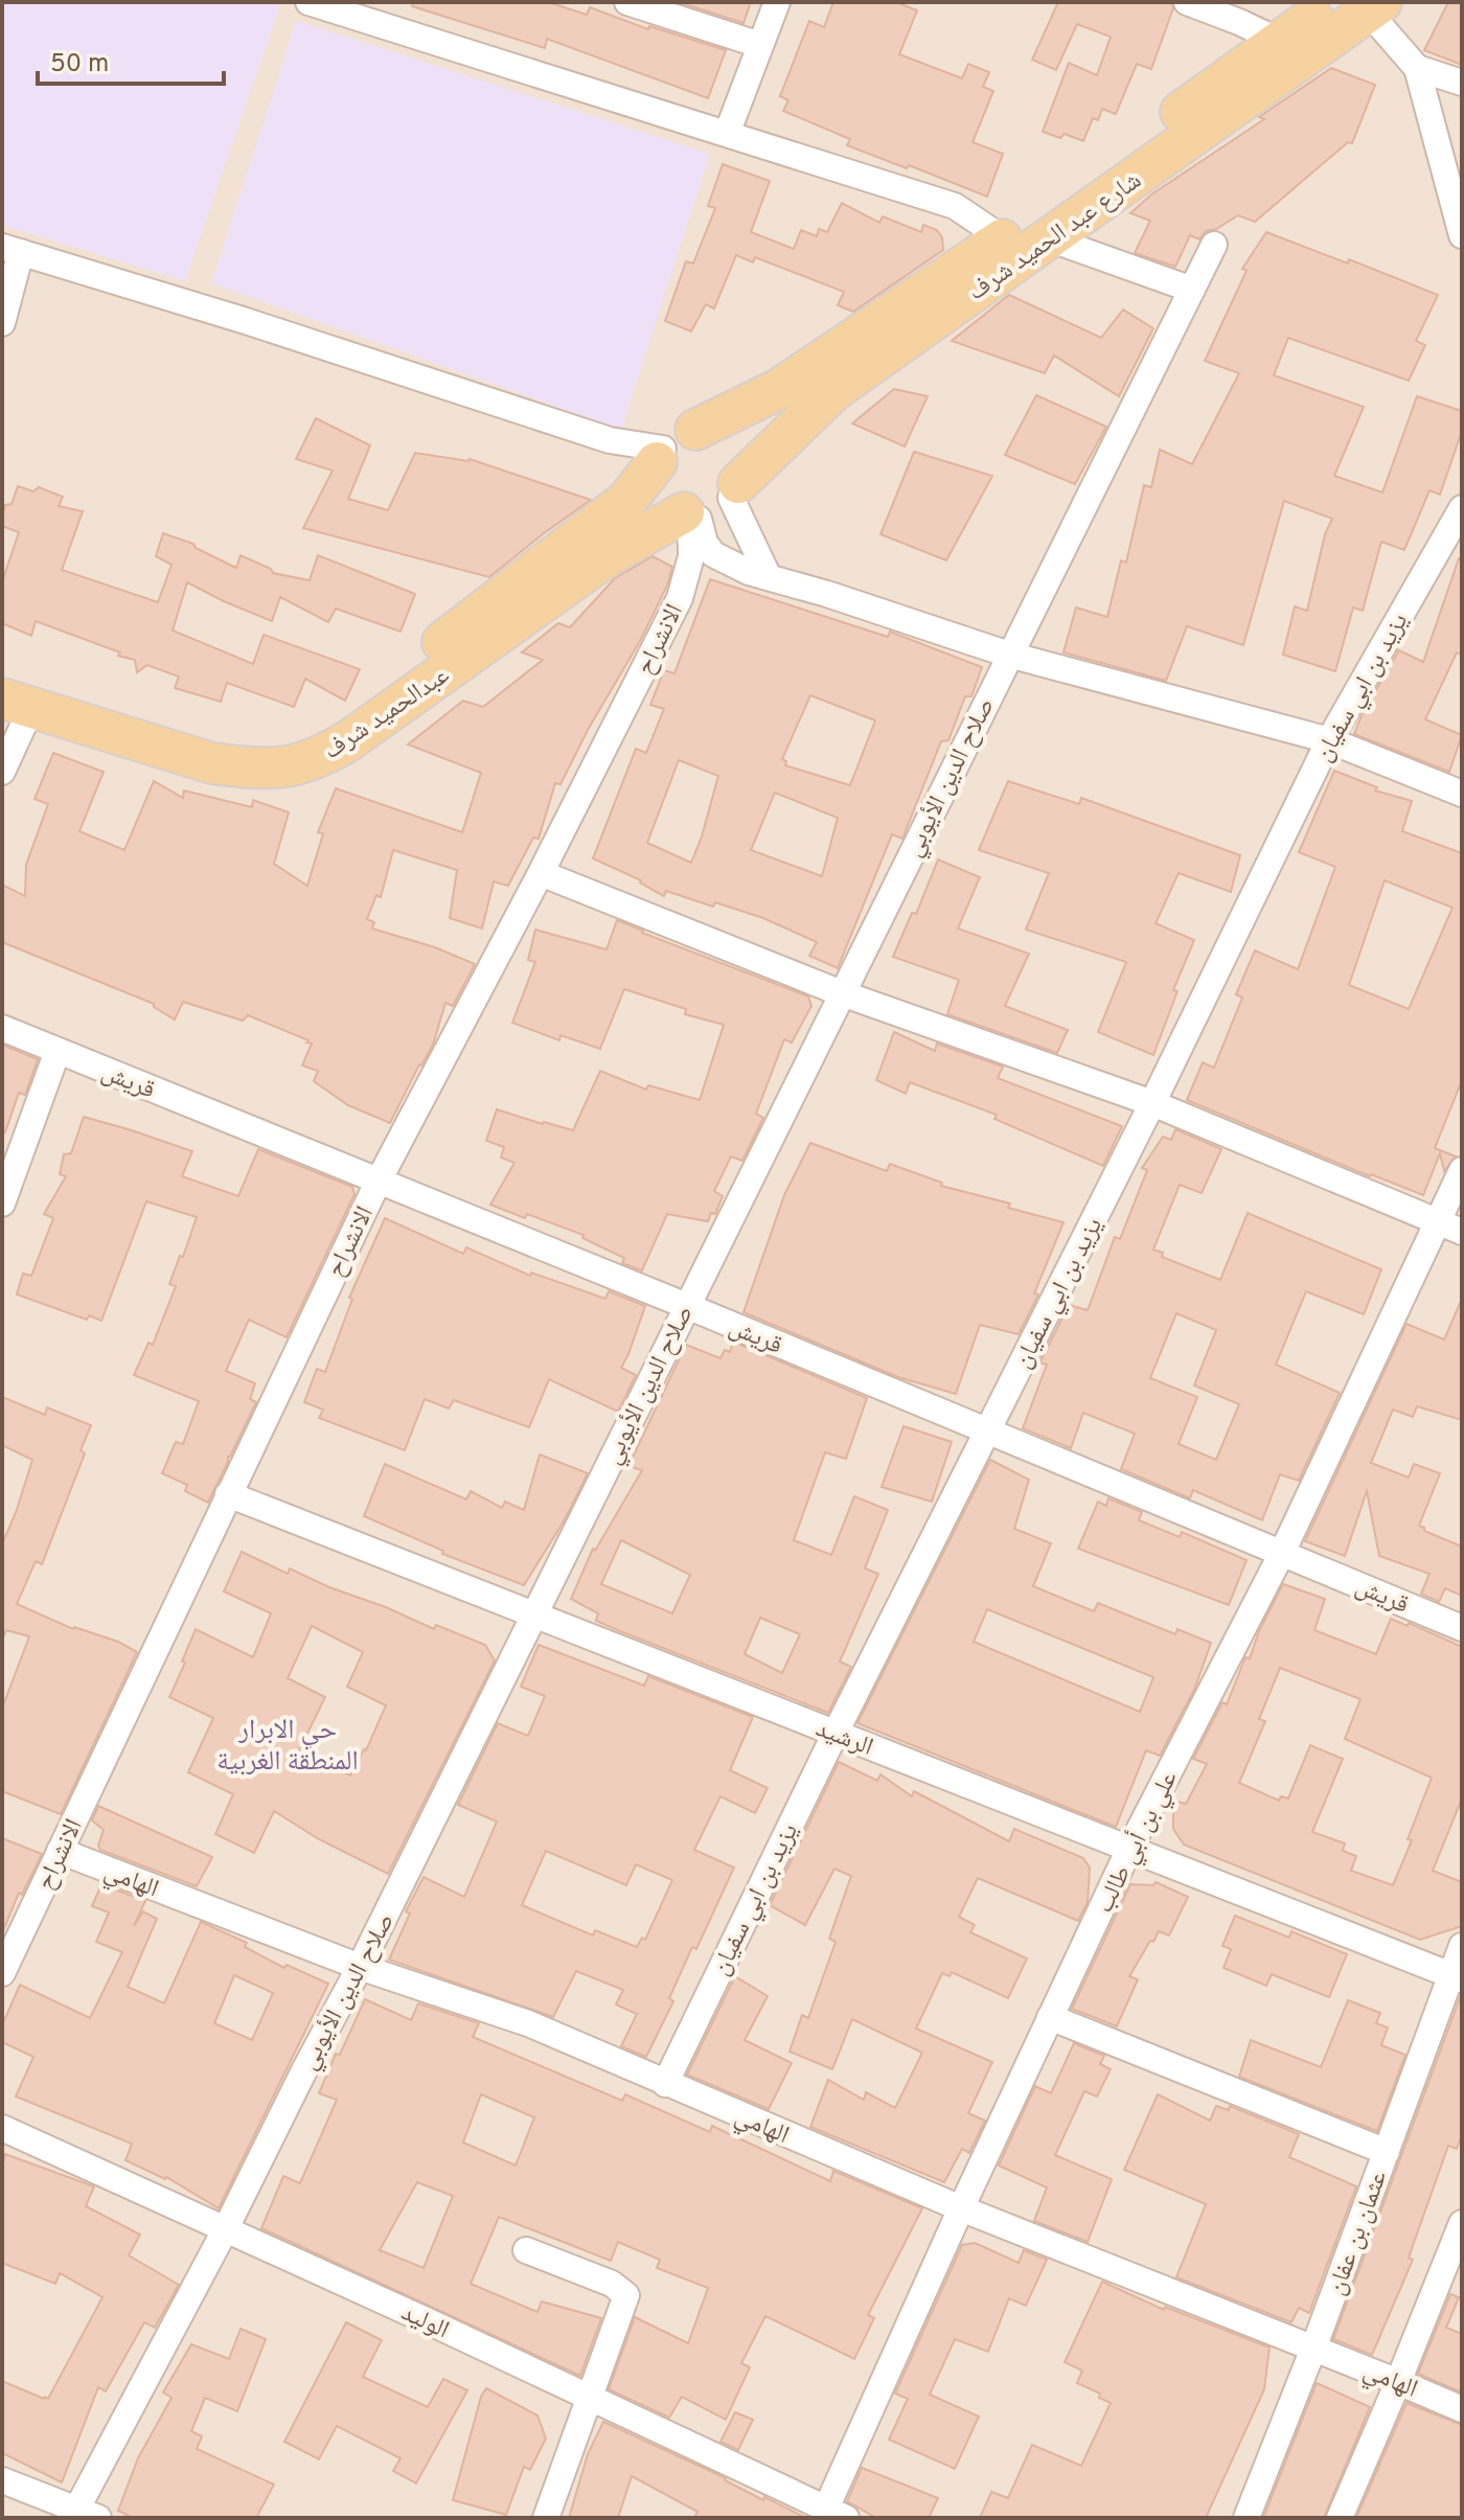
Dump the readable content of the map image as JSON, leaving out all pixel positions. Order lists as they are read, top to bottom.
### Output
{
  "streets": {
    "main road": ["شارع عبد الحميد شرف", "عبدالحميد شرف"],
    "street": [
      "الانشراح",
      "يزيد بن ابي سفيان",
      "صلاح الدين الأيوبي",
      "قريش",
      "الرشيد",
      "علي بن أبي طالب",
      "الهامي",
      "عثمان بن عفان",
      "الوليد"
    ]
  },
  "crossings": [
    ["شارع عبد الحميد شرف", "الانشراح"],
    ["شارع عبد الحميد شرف", "عبدالحميد شرف"],
    ["الانشراح", "عبدالحميد شرف"],
    ["الانشراح", "قريش"],
    ["الانشراح", "الرشيد"],
    ["الانشراح", "الهامي"],
    ["يزيد بن ابي سفيان", "قريش"],
    ["يزيد بن ابي سفيان", "الرشيد"],
    ["يزيد بن ابي سفيان", "الهامي"],
    ["صلاح الدين الأيوبي", "قريش"],
    ["صلاح الدين الأيوبي", "الرشيد"],
    ["صلاح الدين الأيوبي", "الهامي"],
    ["صلاح الدين الأيوبي", "الوليد"],
    ["قريش", "علي بن أبي طالب"],
    ["الرشيد", "علي بن أبي طالب"],
    ["الرشيد", "عثمان بن عفان"],
    ["علي بن أبي طالب", "الهامي"],
    ["علي بن أبي طالب", "الوليد"],
    ["الهامي", "عثمان بن عفان"]
  ],
  "districts": ["حي الابرار المنطقة الغربية"],
  "scale_bar": "50 m"
}
